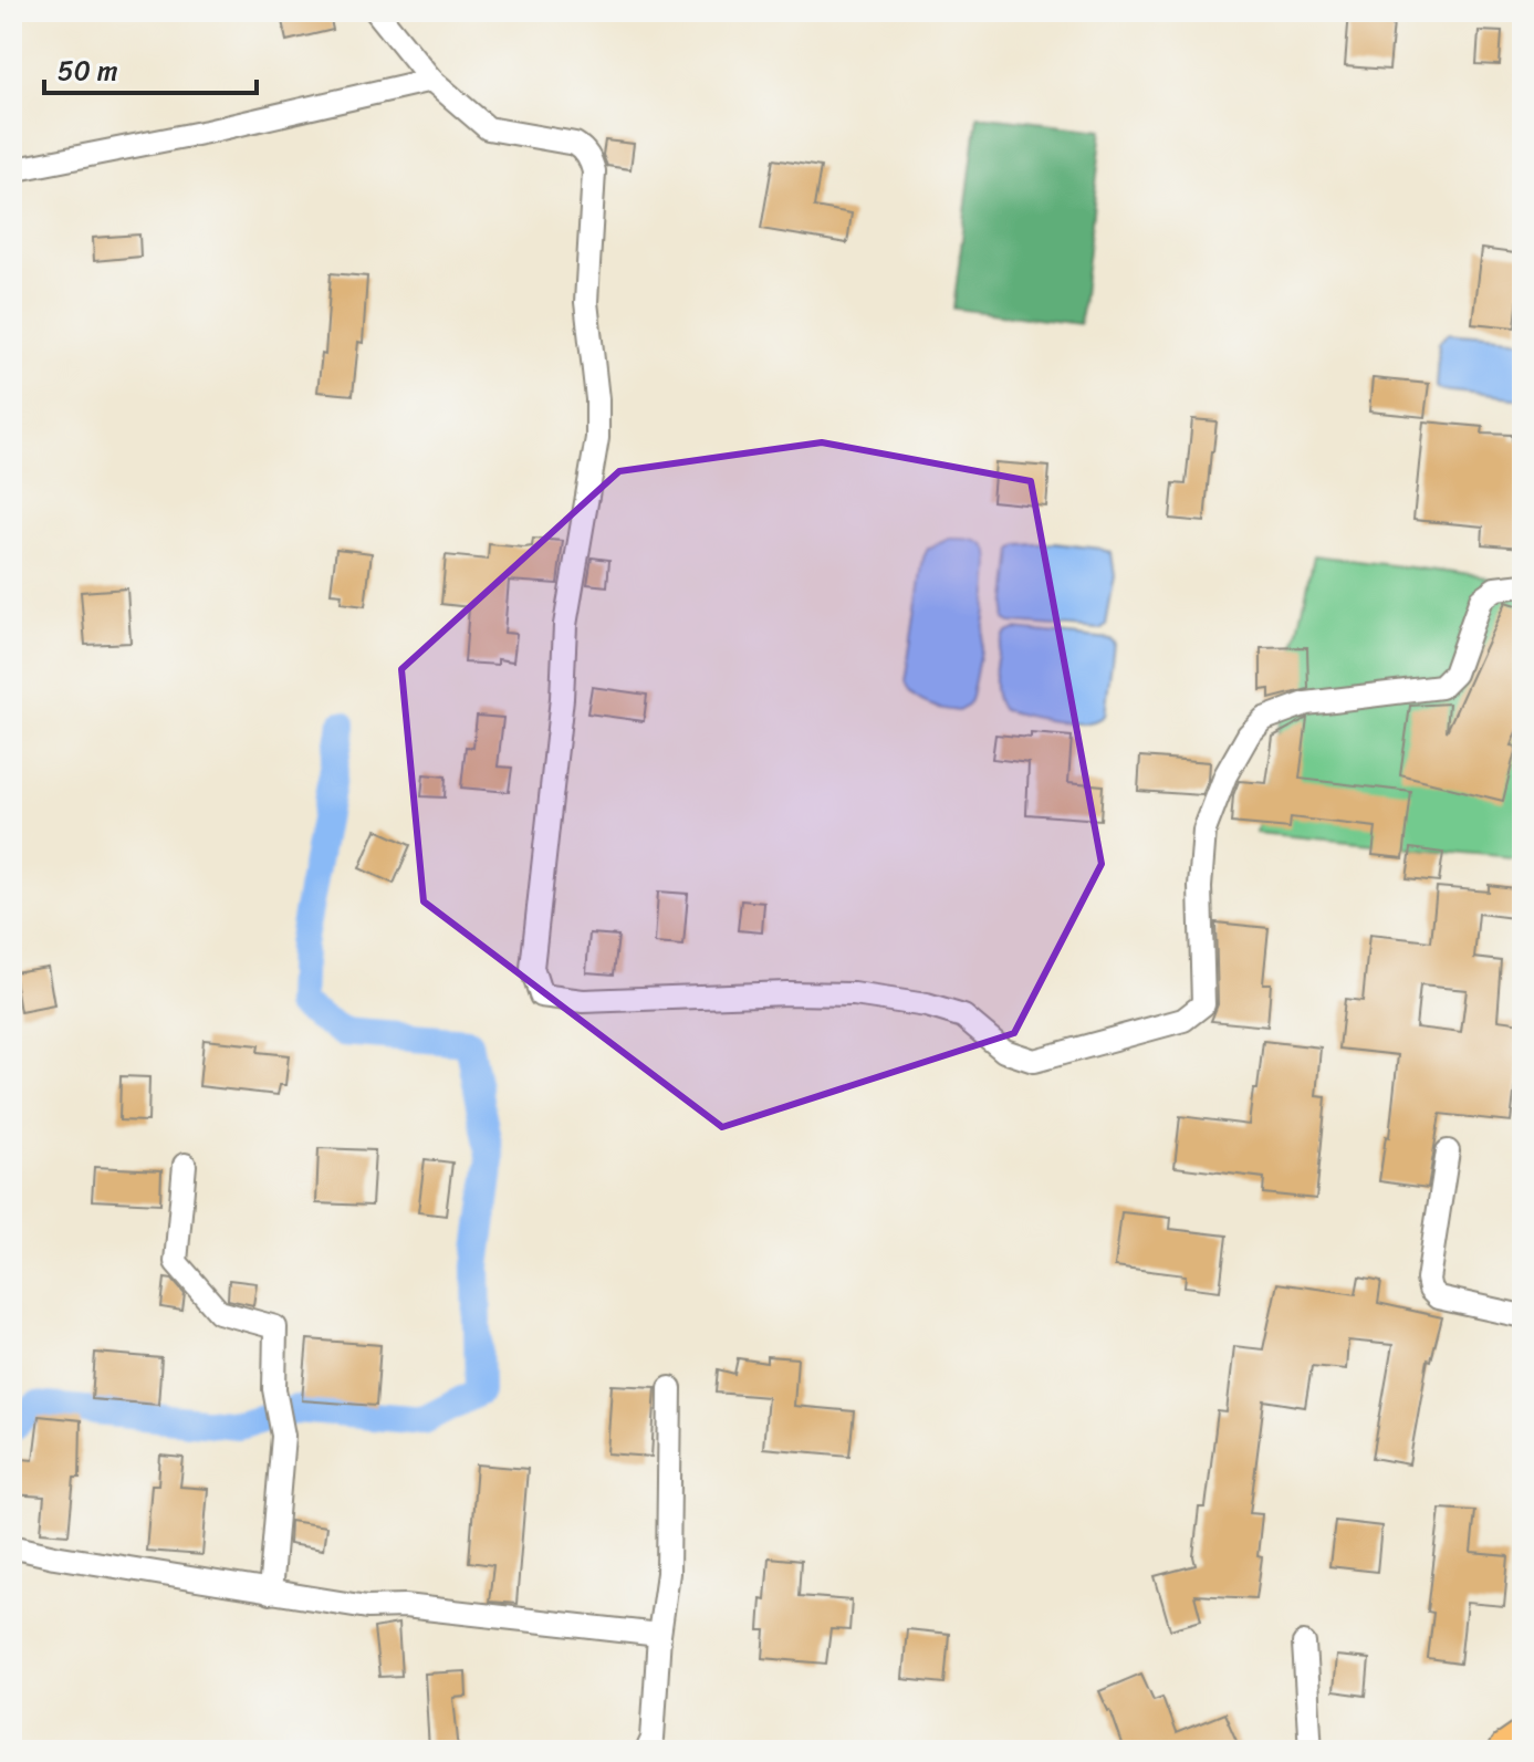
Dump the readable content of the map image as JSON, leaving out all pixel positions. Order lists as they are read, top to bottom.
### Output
{
  "scale_bar": "50 m"
}
